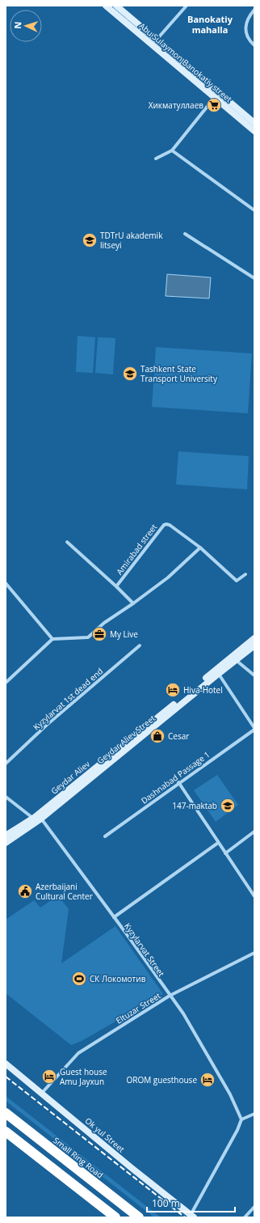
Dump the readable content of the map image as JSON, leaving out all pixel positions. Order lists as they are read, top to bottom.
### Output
{
  "streets": {
    "highway": ["Small Ring Road"],
    "main road": ["Abu Sulaymon Banokatiy street", "Geydar Aliev Street", "Ok yul Street"],
    "street": [
      "Amirabad street",
      "Kyzylarvat 1st dead end",
      "Dashnabad Passage 1",
      "Kyzylarvat Street",
      "Eltuzar Street"
    ]
  },
  "crossings": [
    ["Geydar Aliev Street", "Kyzylarvat Street"],
    ["Kyzylarvat Street", "Eltuzar Street"],
    ["Eltuzar Street", "Ok yul Street"]
  ],
  "districts": ["Banokatiy mahalla"],
  "places": {
    "supermarket": ["Хикматуллаев"],
    "school or university": ["TDTrU akademik litseyi", "Tashkent State Transport University", "147-maktab"],
    "office": ["My Live"],
    "hotel": ["Hiva-Hotel", "Guest house Amu Jayxun", "OROM guesthouse"],
    "shop": ["Cesar"],
    "public building": ["Azerbaijani Cultural Center"],
    "sports": ["СК Локомотив"]
  },
  "scale_bar": "100 m",
  "north": "left"
}
